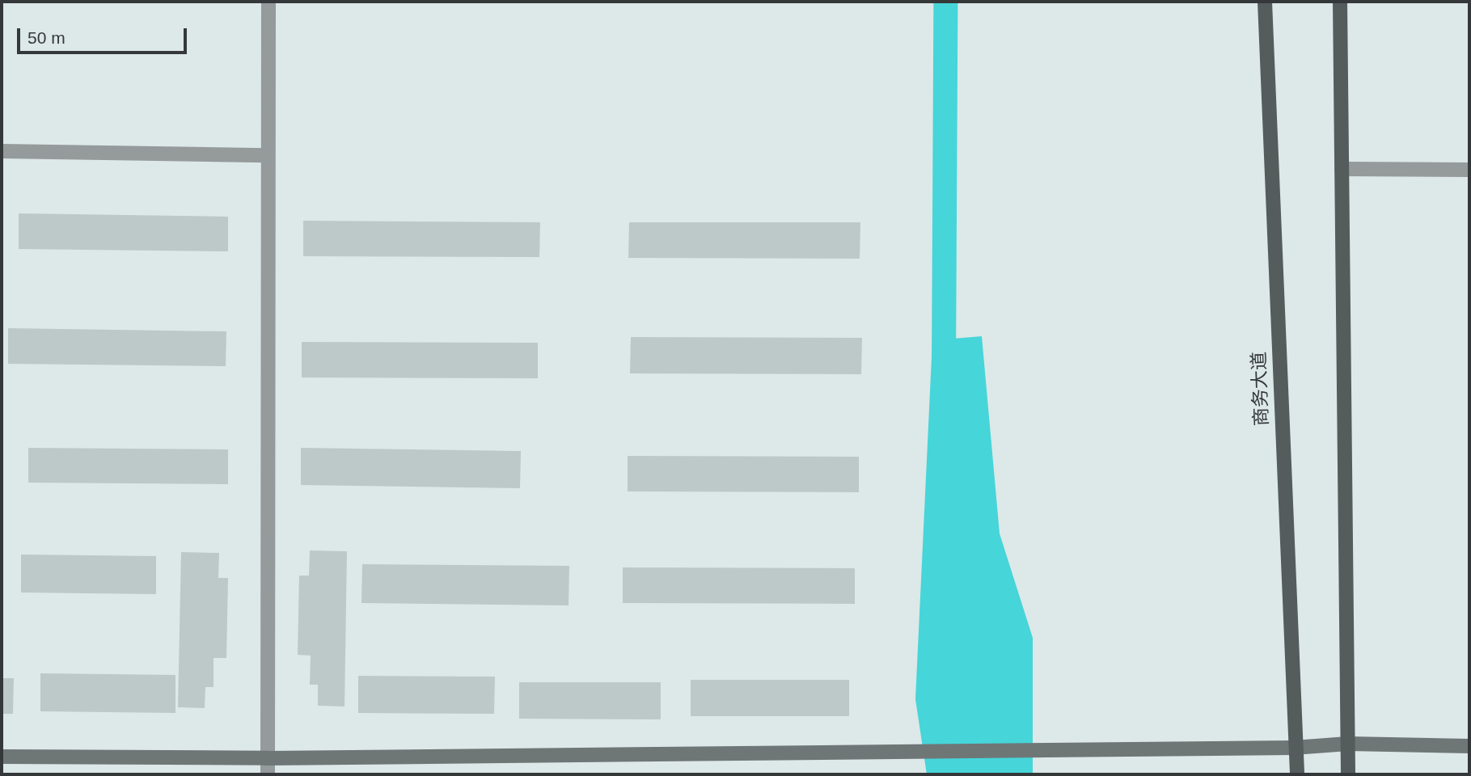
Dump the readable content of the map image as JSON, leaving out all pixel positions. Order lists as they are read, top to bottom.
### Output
{
  "streets": {
    "main road": ["商务大道"]
  },
  "scale_bar": "50 m"
}
